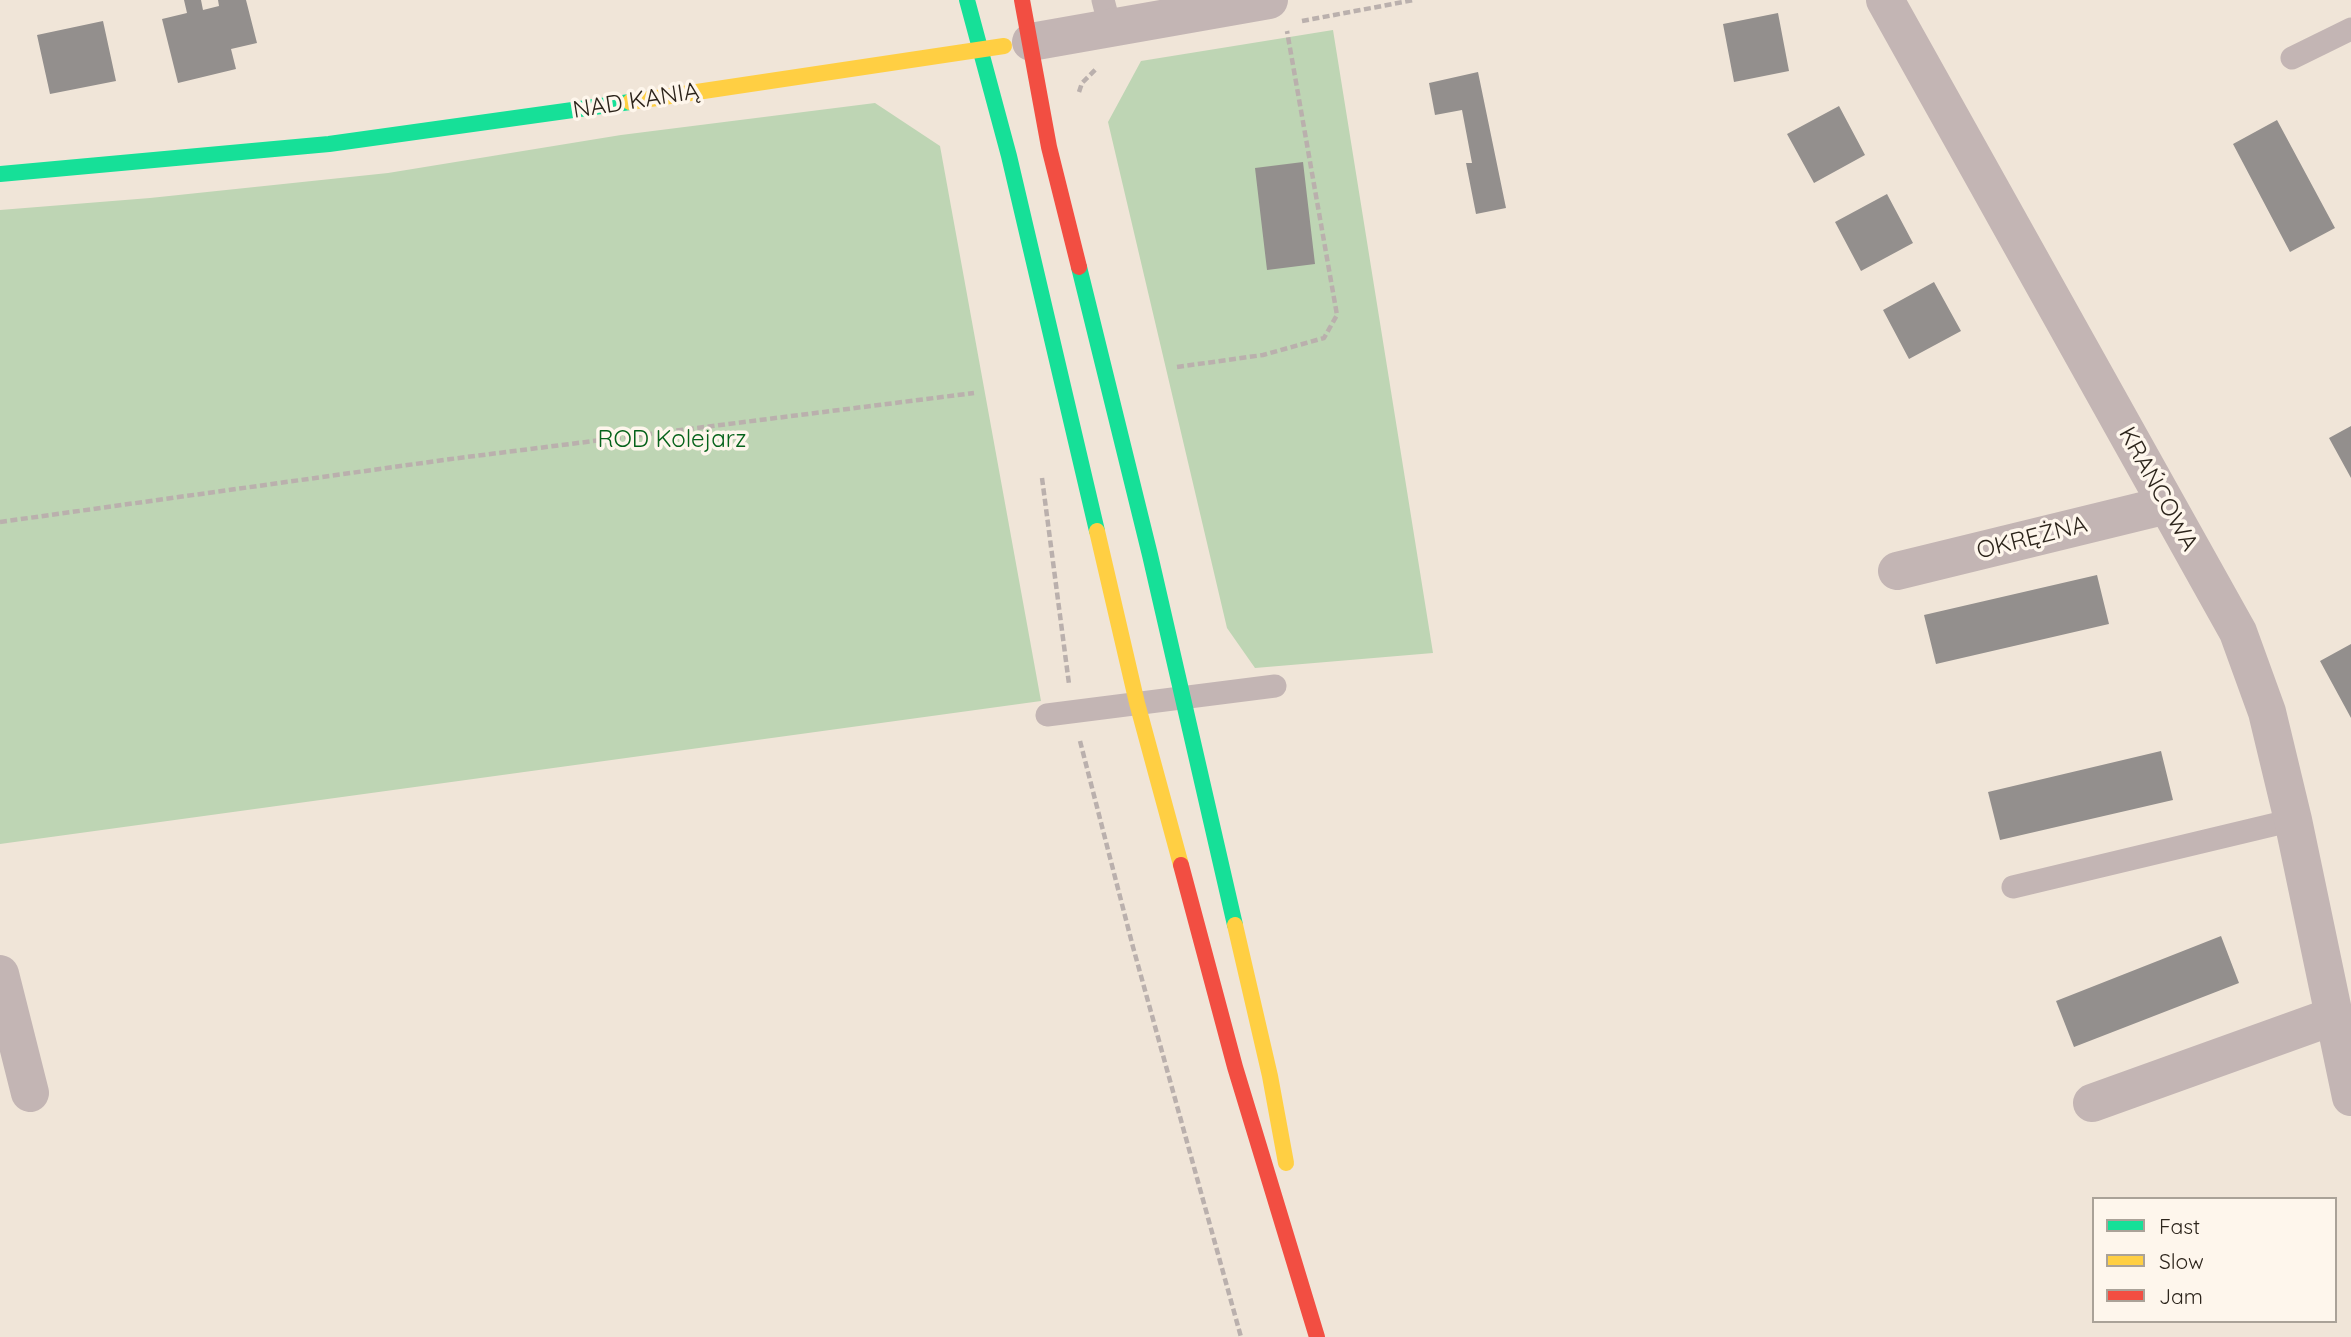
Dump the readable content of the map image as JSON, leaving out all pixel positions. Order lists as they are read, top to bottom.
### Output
{
  "streets": {
    "street": ["NAD KANIĄ", "KRAŃCOWA", "OKRĘŻNA"]
  },
  "crossings": [
    ["KRAŃCOWA", "OKRĘŻNA"]
  ],
  "parks": ["ROD Kolejarz"],
  "legend": ["Fast", "Slow", "Jam"]
}
